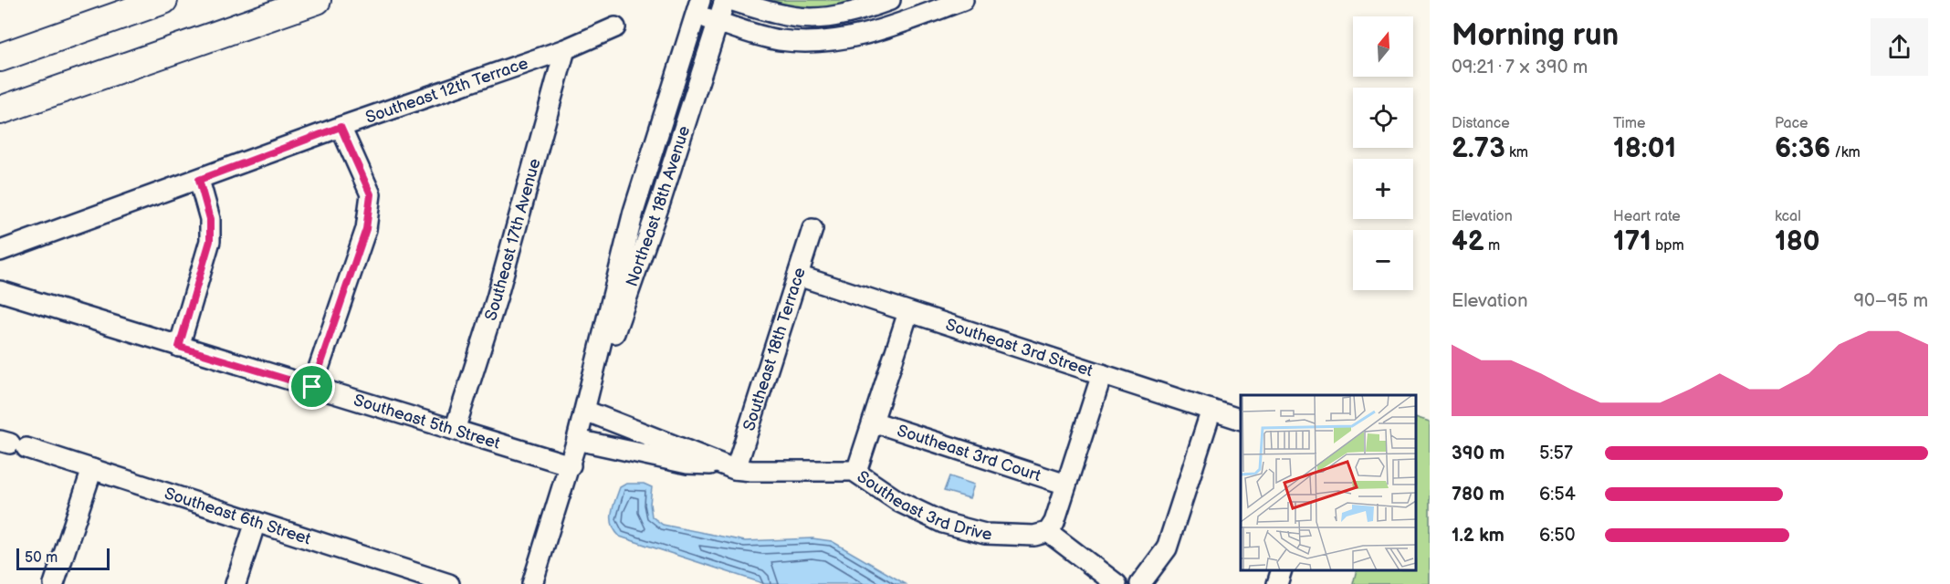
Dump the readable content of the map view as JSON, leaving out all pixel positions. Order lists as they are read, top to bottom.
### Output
{
  "streets": {
    "street": [
      "Southeast 12th Terrace",
      "Northeast 18th Avenue",
      "Southeast 17th Avenue",
      "Southeast 3rd Street",
      "Southeast 18th Terrace",
      "Southeast 5th Street",
      "Southeast 3rd Court",
      "Southeast 3rd Drive",
      "Southeast 6th Street"
    ]
  },
  "crossings": [
    ["Southeast 12th Terrace", "Southeast 17th Avenue"],
    ["Northeast 18th Avenue", "Southeast 5th Street"],
    ["Northeast 18th Avenue", "Southeast 3rd Drive"],
    ["Southeast 17th Avenue", "Southeast 5th Street"],
    ["Southeast 3rd Street", "Southeast 18th Terrace"],
    ["Southeast 18th Terrace", "Southeast 3rd Drive"]
  ],
  "scale_bar": "50 m",
  "north": "top",
  "page": {
    "heading": ["Morning run", "09:21 · 7 × 390 m"],
    "map_buttons": ["+", "−"],
    "stats": [
      ["Distance", "2.73 km"],
      ["Time", "18:01"],
      ["Pace", "6:36 /km"],
      ["Elevation", "42 m"],
      ["Heart rate", "171 bpm"],
      ["kcal", "180"]
    ],
    "chart": ["Elevation", "90–95 m"],
    "list": [
      {
        "name": "390 m",
        "note": "5:57"
      },
      {
        "name": "780 m",
        "note": "6:54"
      },
      {
        "name": "1.2 km",
        "note": "6:50"
      }
    ],
    "scale": "50 m"
  }
}
